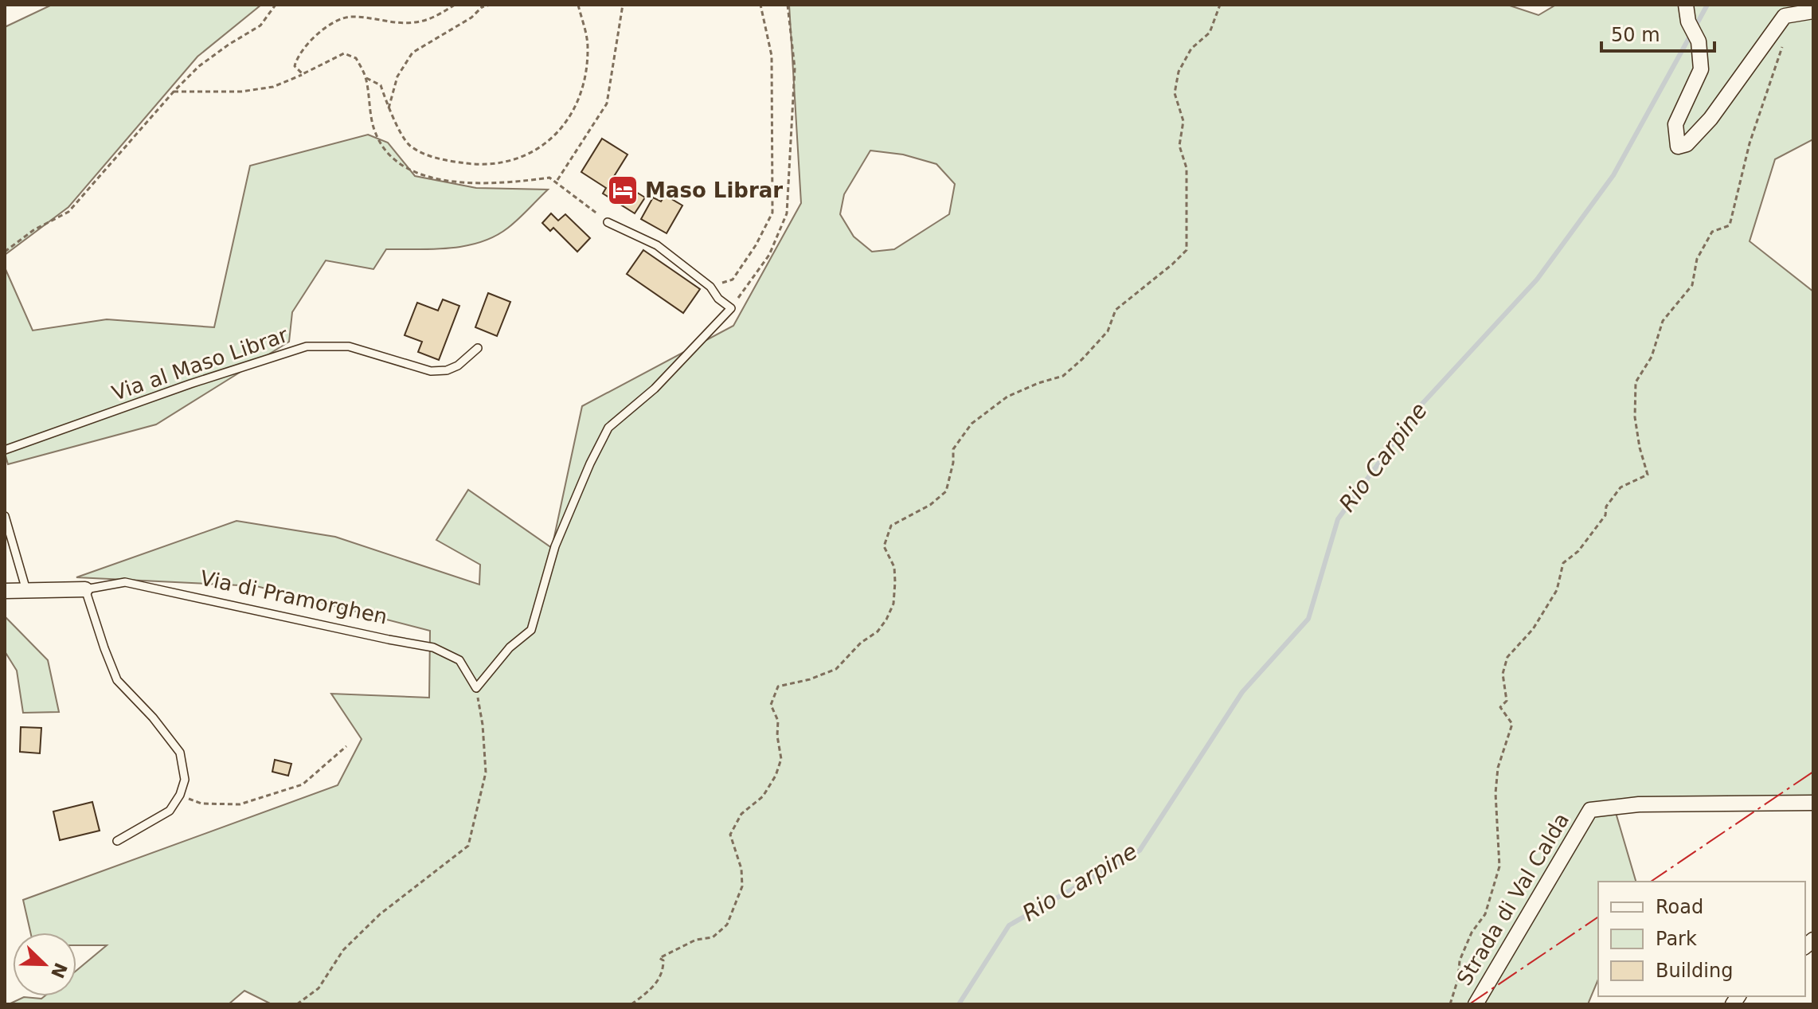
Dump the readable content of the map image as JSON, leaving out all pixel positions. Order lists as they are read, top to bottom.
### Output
{
  "streets": {
    "street": ["Via di Pramorghen", "Strada di Val Calda"],
    "lane": ["Via al Maso Librar"]
  },
  "water": ["Rio Carpine"],
  "places": {
    "hotel": ["Maso Librar"]
  },
  "legend": ["Road", "Park", "Building"],
  "scale_bar": "50 m",
  "north": "bottom right"
}
